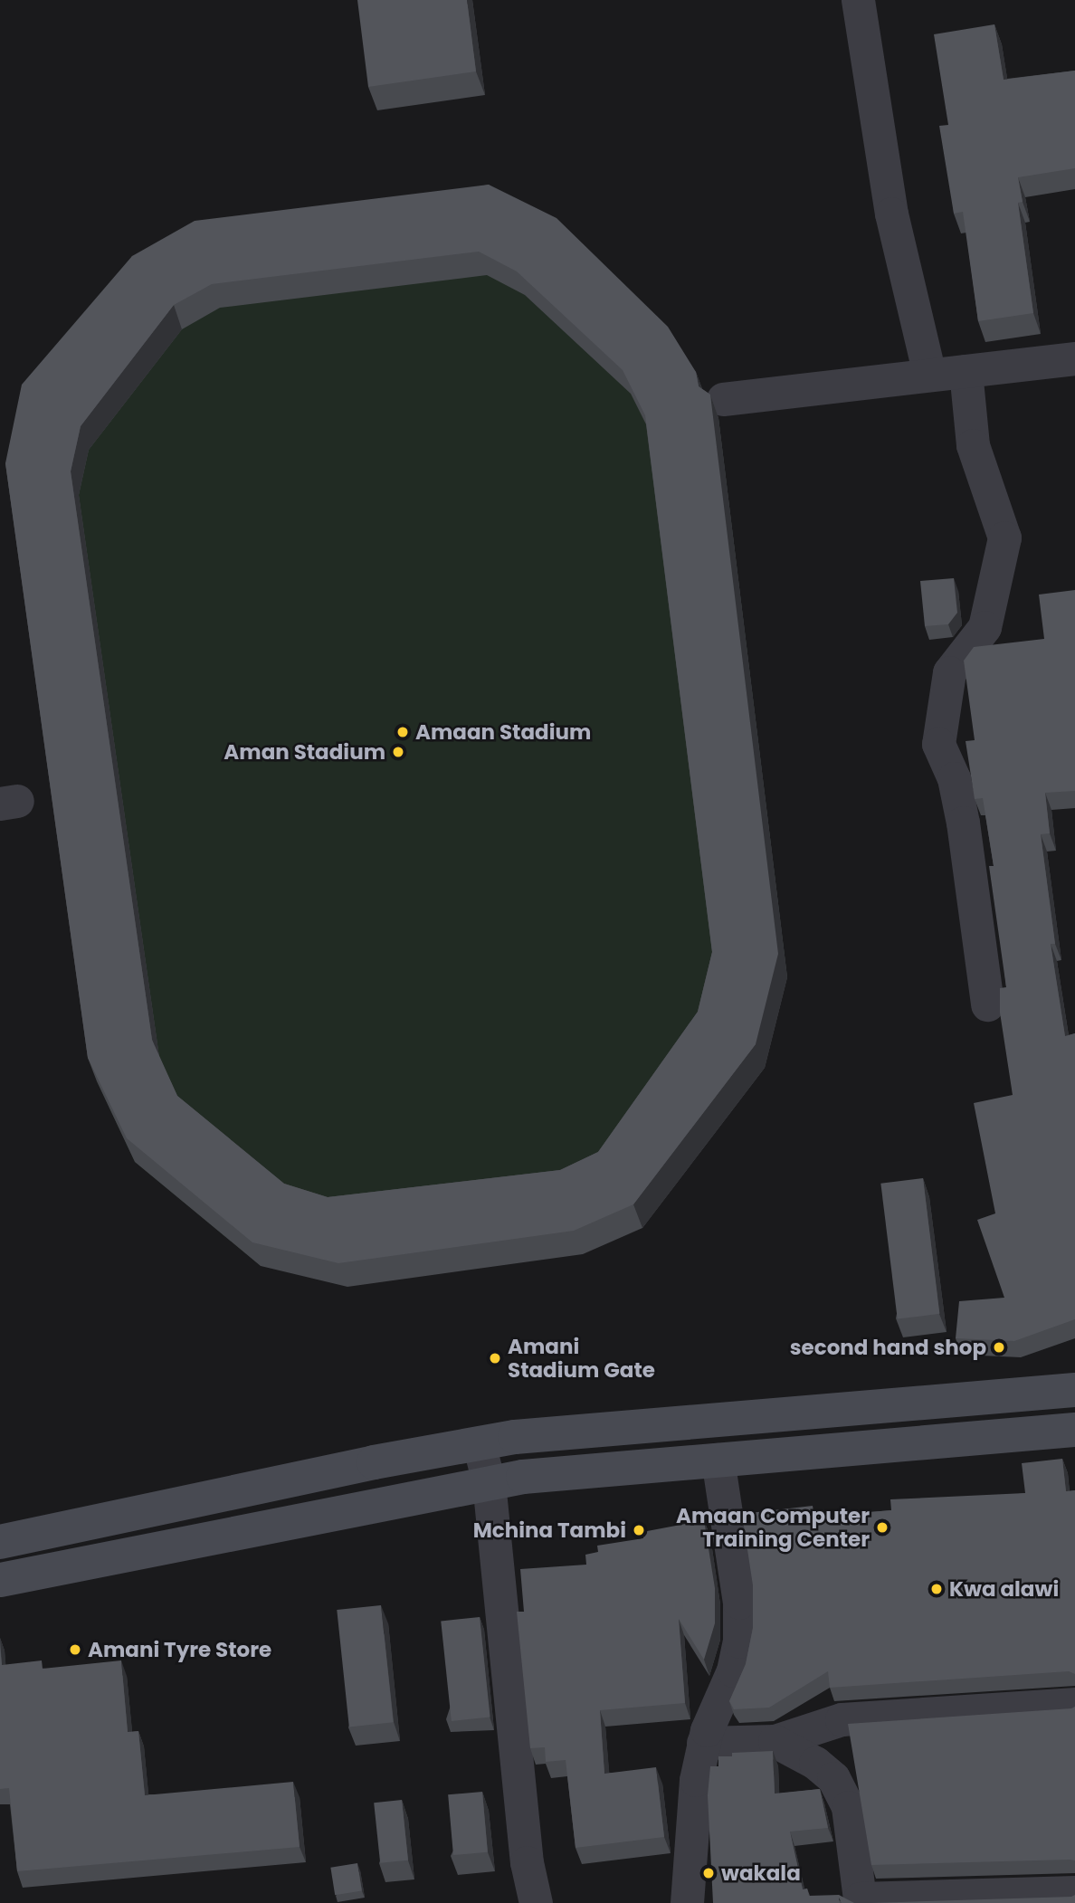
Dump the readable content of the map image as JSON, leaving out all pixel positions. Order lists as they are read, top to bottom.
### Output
{
  "places": [
    "Amaan Stadium",
    "Aman Stadium",
    "second hand shop",
    "Amani Stadium Gate",
    "Amaan Computer Training Center",
    "Mchina Tambi",
    "Kwa alawi",
    "Amani Tyre Store",
    "wakala"
  ]
}
